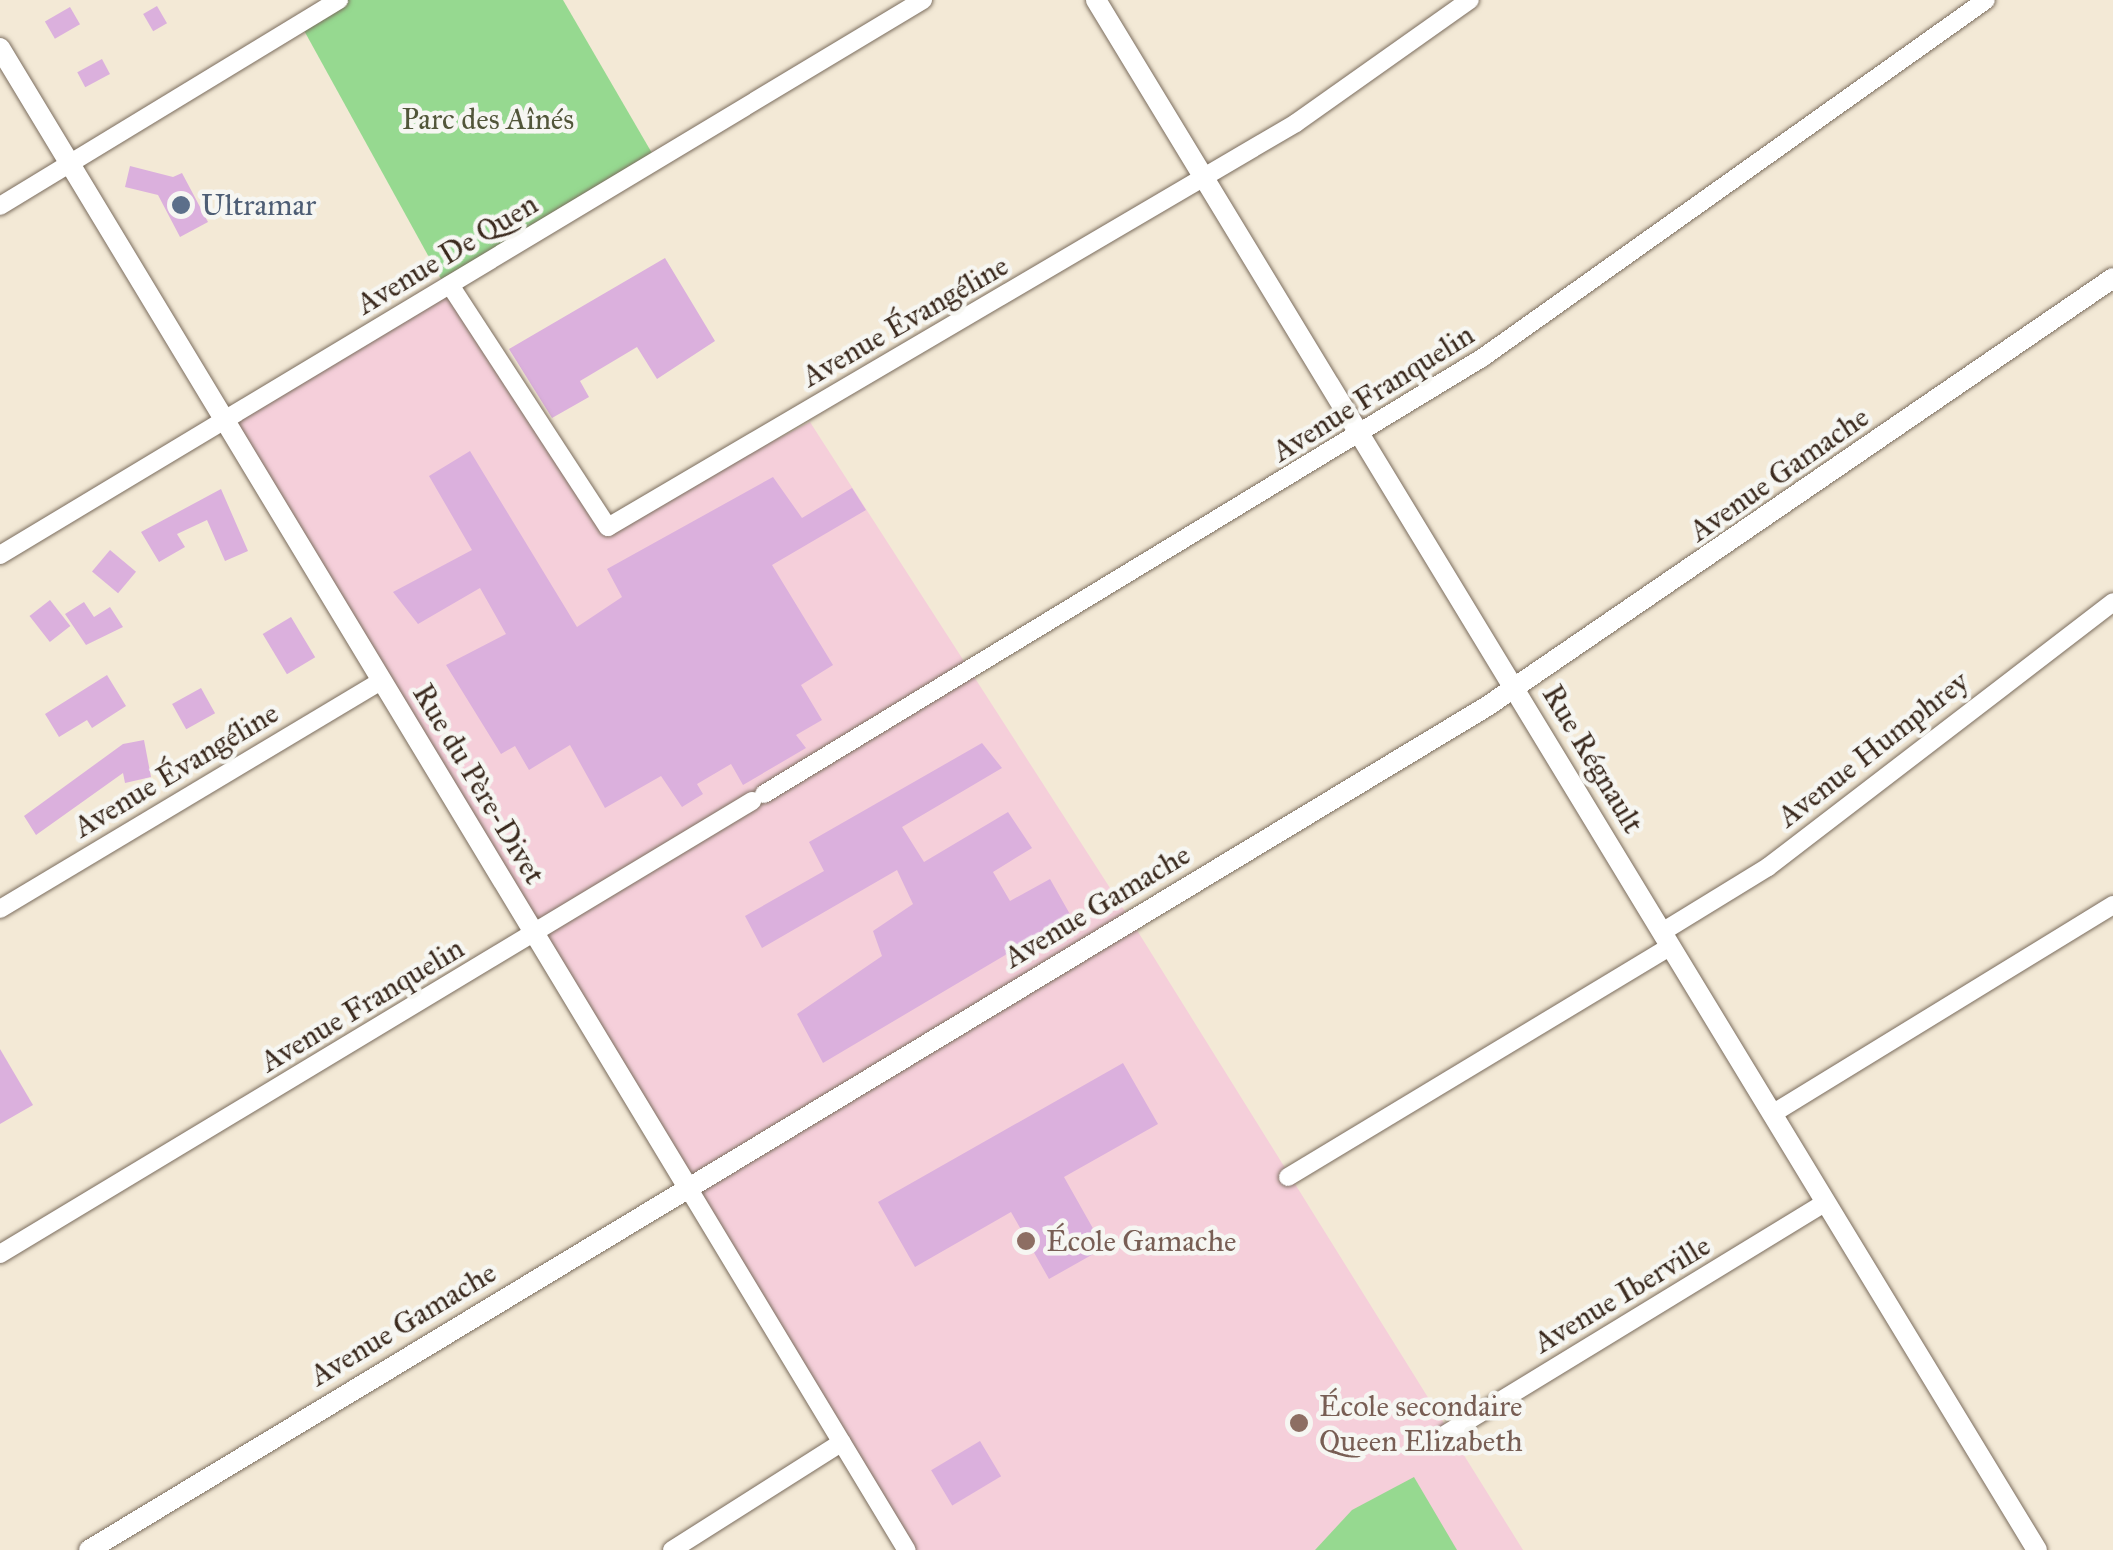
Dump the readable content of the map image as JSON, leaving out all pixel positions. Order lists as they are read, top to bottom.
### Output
{
  "streets": {
    "street": [
      "Avenue De Quen",
      "Avenue Évangéline",
      "Avenue Franquelin",
      "Avenue Gamache",
      "Avenue Humphrey",
      "Rue Régnault",
      "Rue du Père-Divet",
      "Avenue Iberville"
    ]
  },
  "crossings": [
    ["Avenue De Quen", "Avenue Évangéline"],
    ["Avenue De Quen", "Rue du Père-Divet"],
    ["Avenue Évangéline", "Rue Régnault"],
    ["Avenue Évangéline", "Rue du Père-Divet"],
    ["Avenue Franquelin", "Rue Régnault"],
    ["Avenue Franquelin", "Rue du Père-Divet"],
    ["Avenue Gamache", "Rue Régnault"],
    ["Avenue Gamache", "Rue du Père-Divet"],
    ["Avenue Humphrey", "Rue Régnault"],
    ["Rue Régnault", "Avenue Iberville"]
  ],
  "parks": ["Parc des Aînés"],
  "places": ["Ultramar", "École Gamache", "École secondaire Queen Elizabeth"]
}
